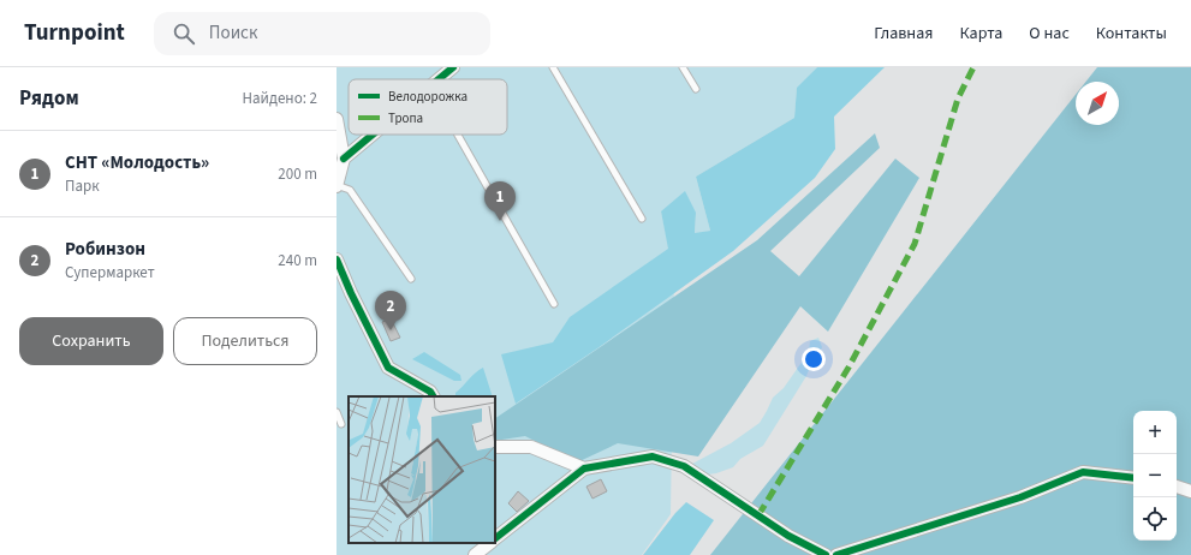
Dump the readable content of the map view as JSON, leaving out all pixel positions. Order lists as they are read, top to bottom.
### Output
{
  "legend": ["Велодорожка", "Тропа"],
  "north": "top right",
  "page": {
    "header": "Turnpoint",
    "search": "Поиск",
    "nav": [
      "Главная",
      "Карта",
      "О нас",
      "Контакты"
    ],
    "heading": ["Рядом", "Найдено: 2"],
    "list": [
      {
        "mark": "1",
        "name": "СНТ «Молодость»",
        "note": "Парк",
        "value": "200 m"
      },
      {
        "mark": "2",
        "name": "Робинзон",
        "note": "Супермаркет",
        "value": "240 m"
      }
    ],
    "pins": ["1", "2"],
    "buttons": ["Сохранить", "Поделиться"],
    "map_buttons": ["+", "−"]
  }
}
